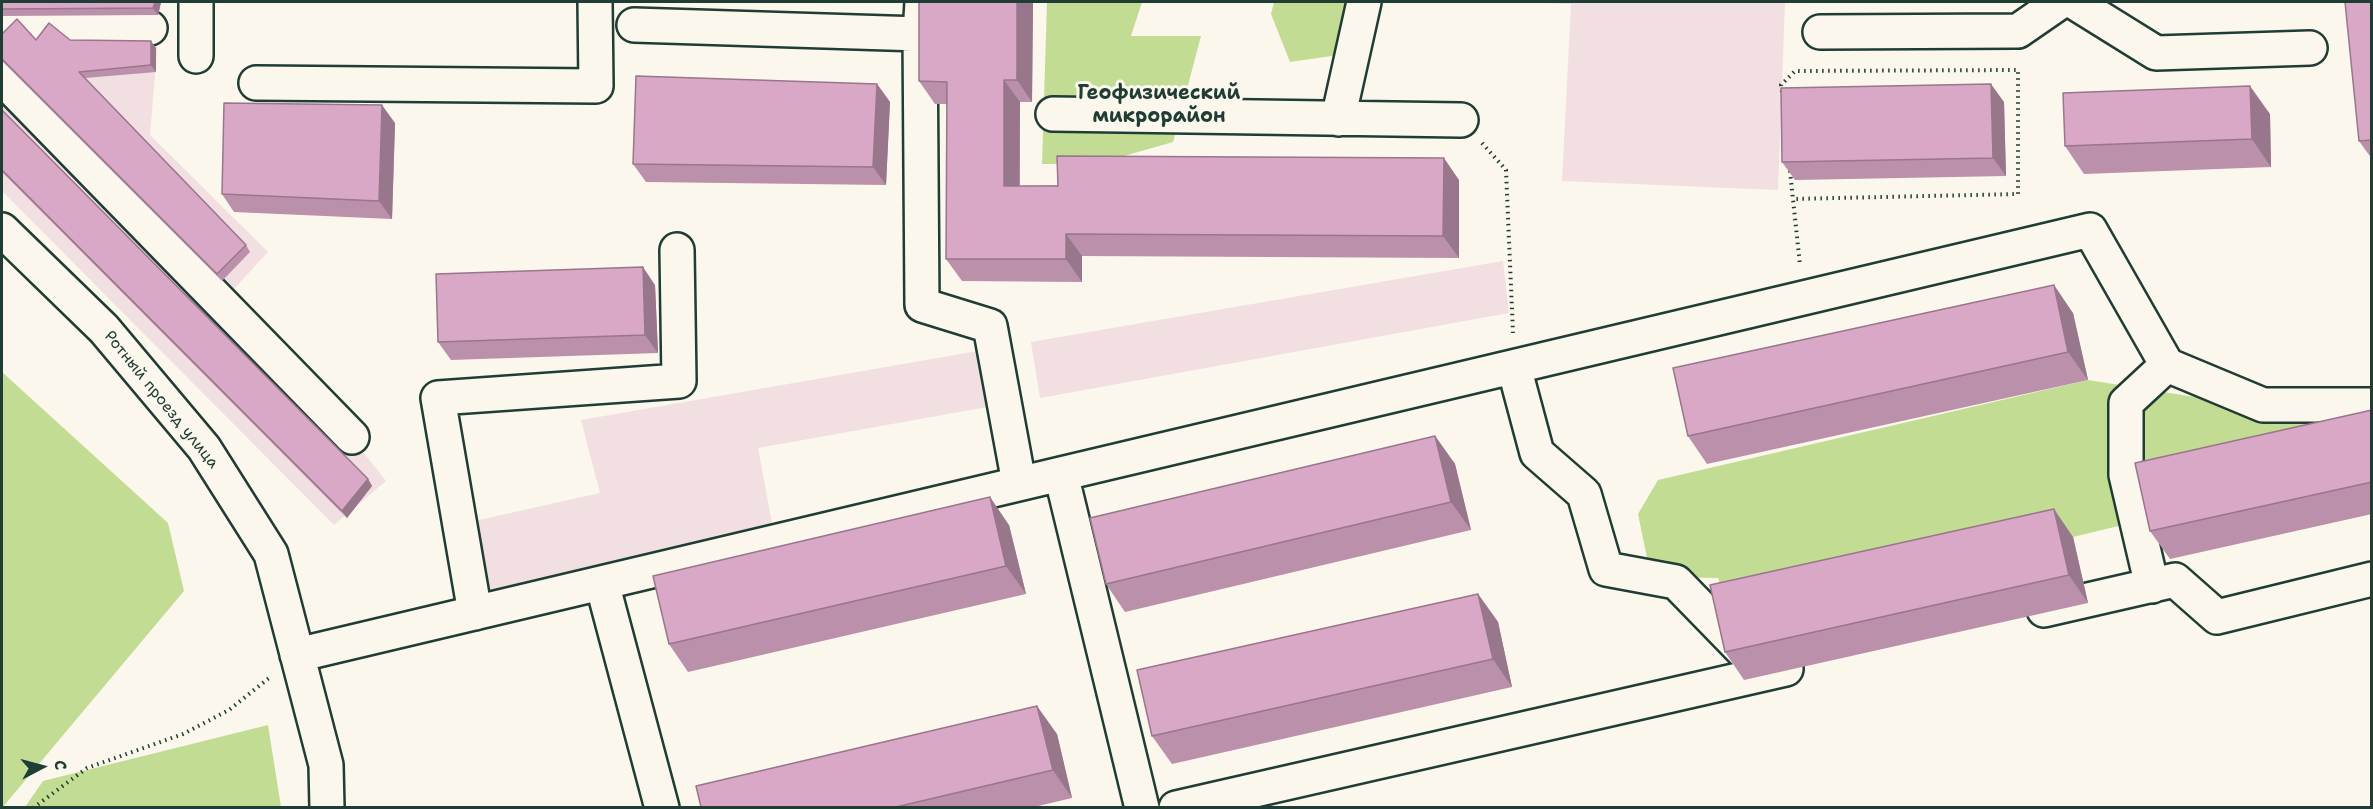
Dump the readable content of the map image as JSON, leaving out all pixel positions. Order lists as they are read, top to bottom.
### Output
{
  "streets": {
    "street": ["Ротный проезд улица"]
  },
  "districts": ["Геофизический микрорайон"],
  "north": "right"
}
